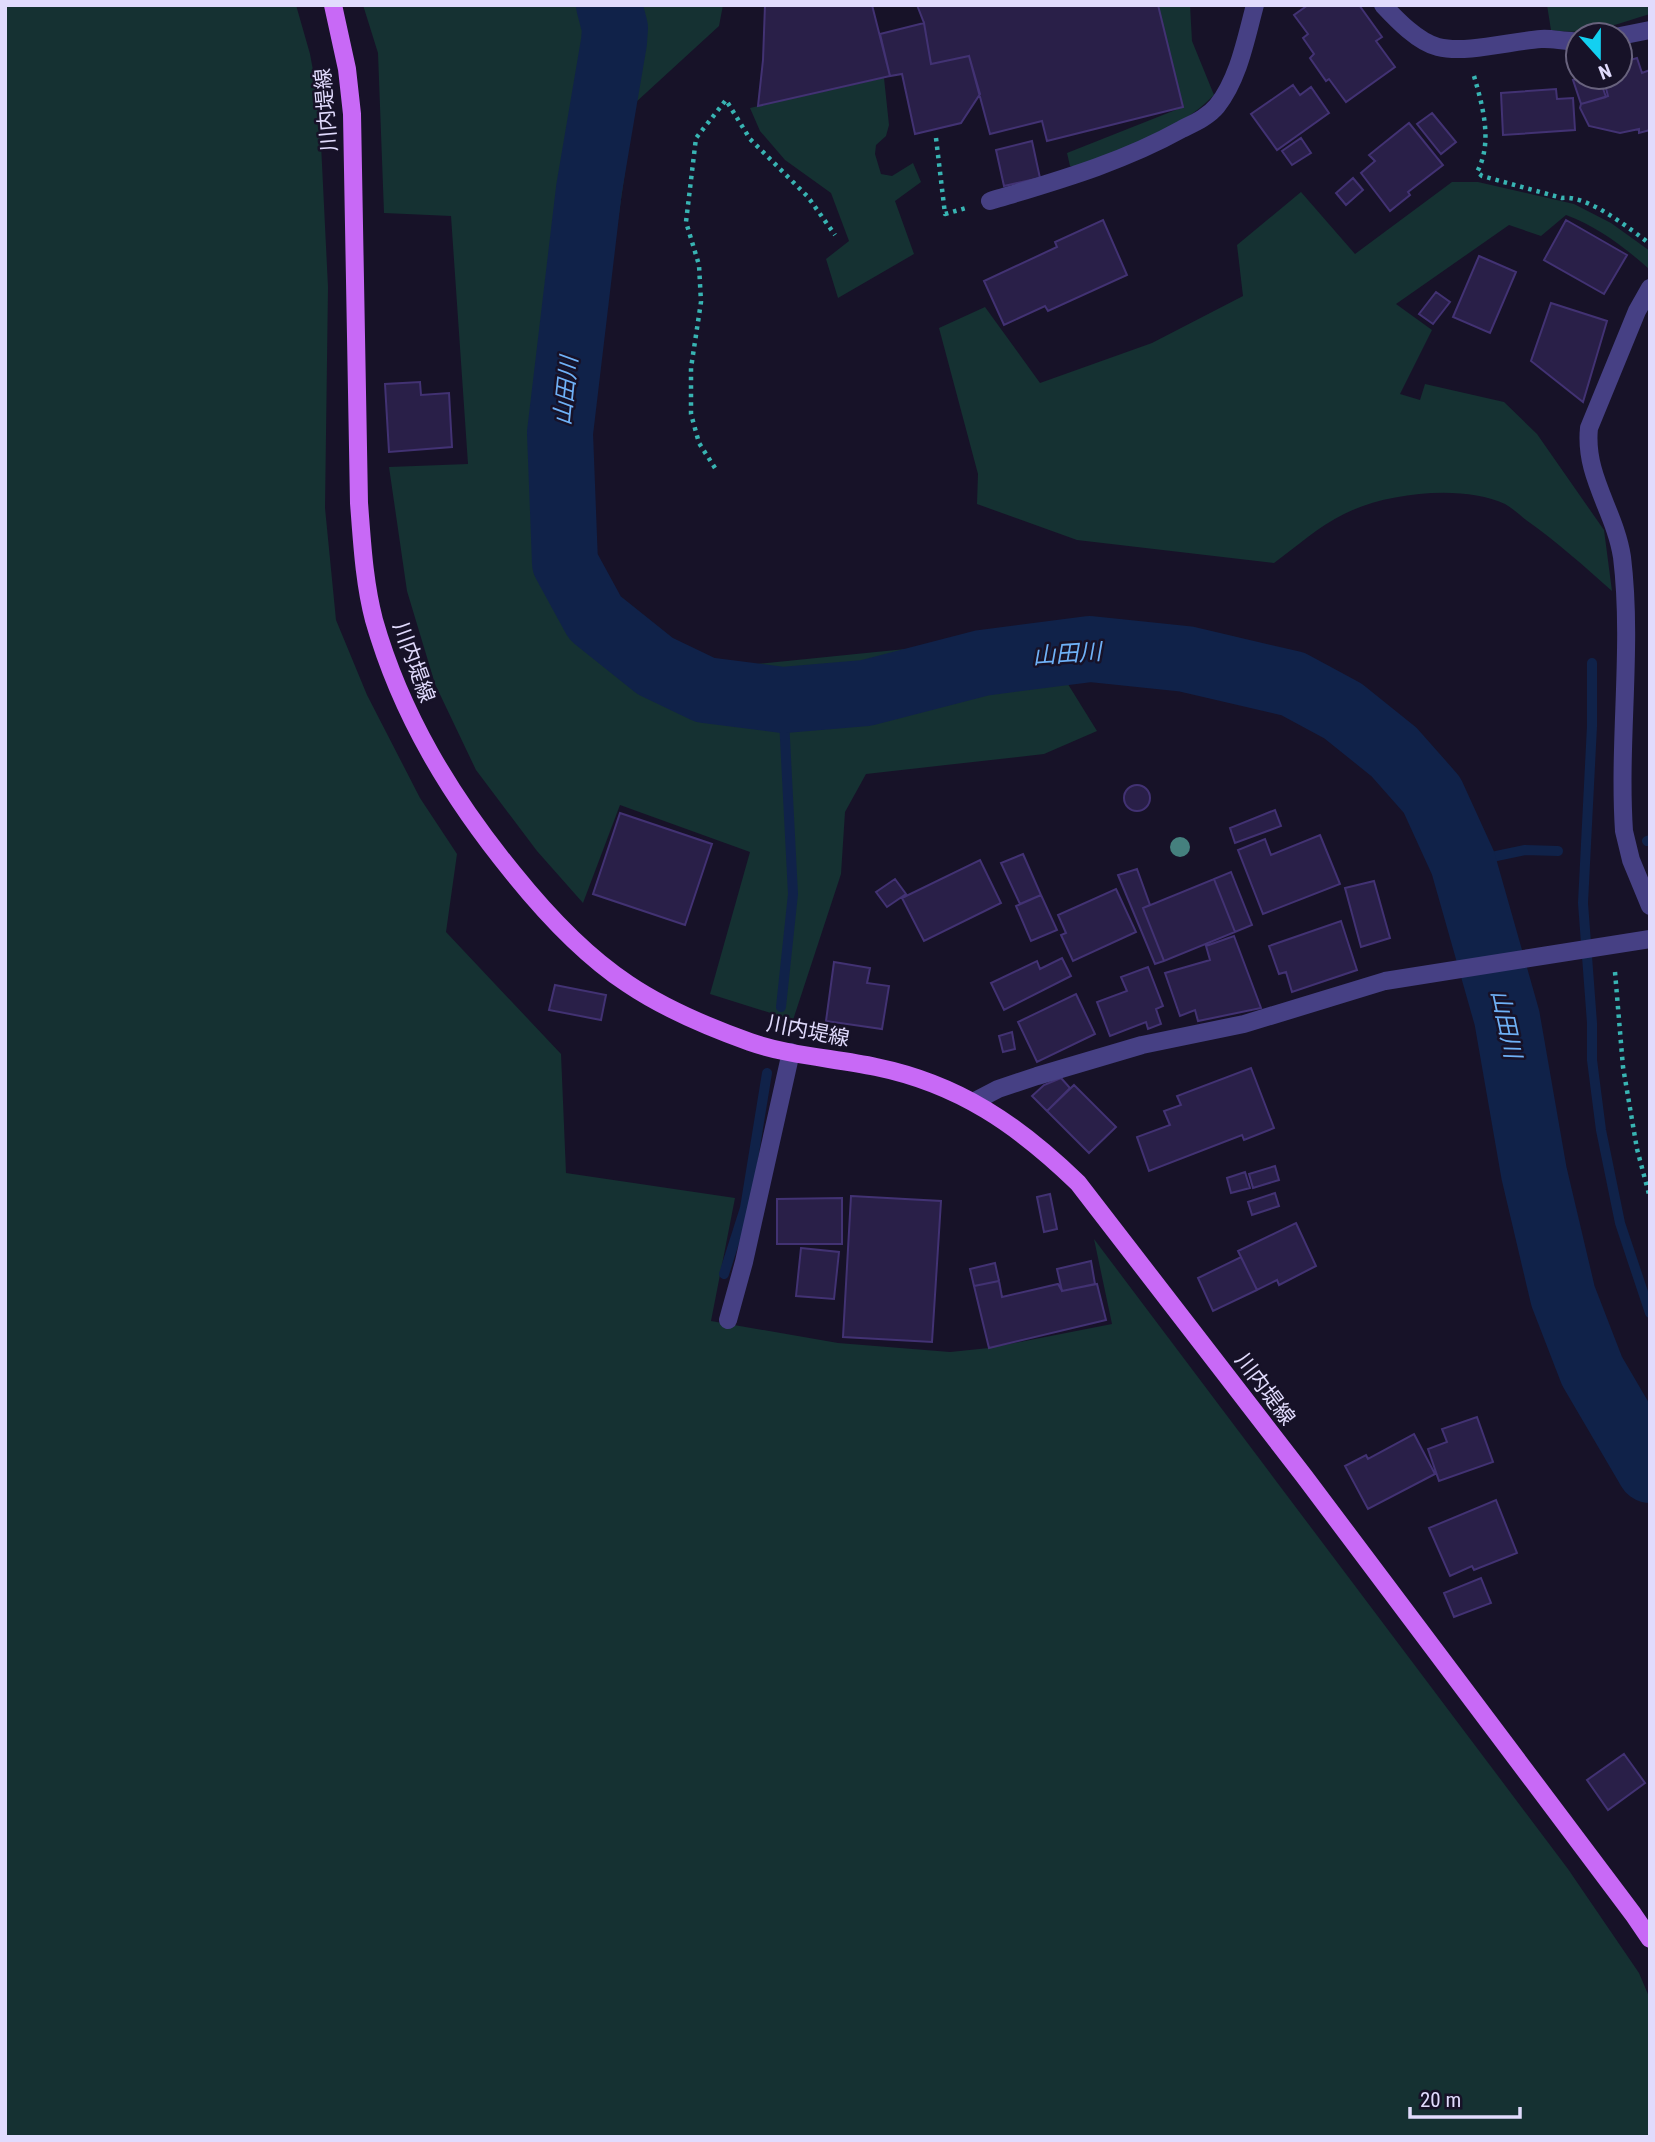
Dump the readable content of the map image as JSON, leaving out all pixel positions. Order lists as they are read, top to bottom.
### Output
{
  "streets": {
    "main road": ["川内堤線"]
  },
  "water": ["山田川"],
  "scale_bar": "20 m",
  "north": "bottom"
}
